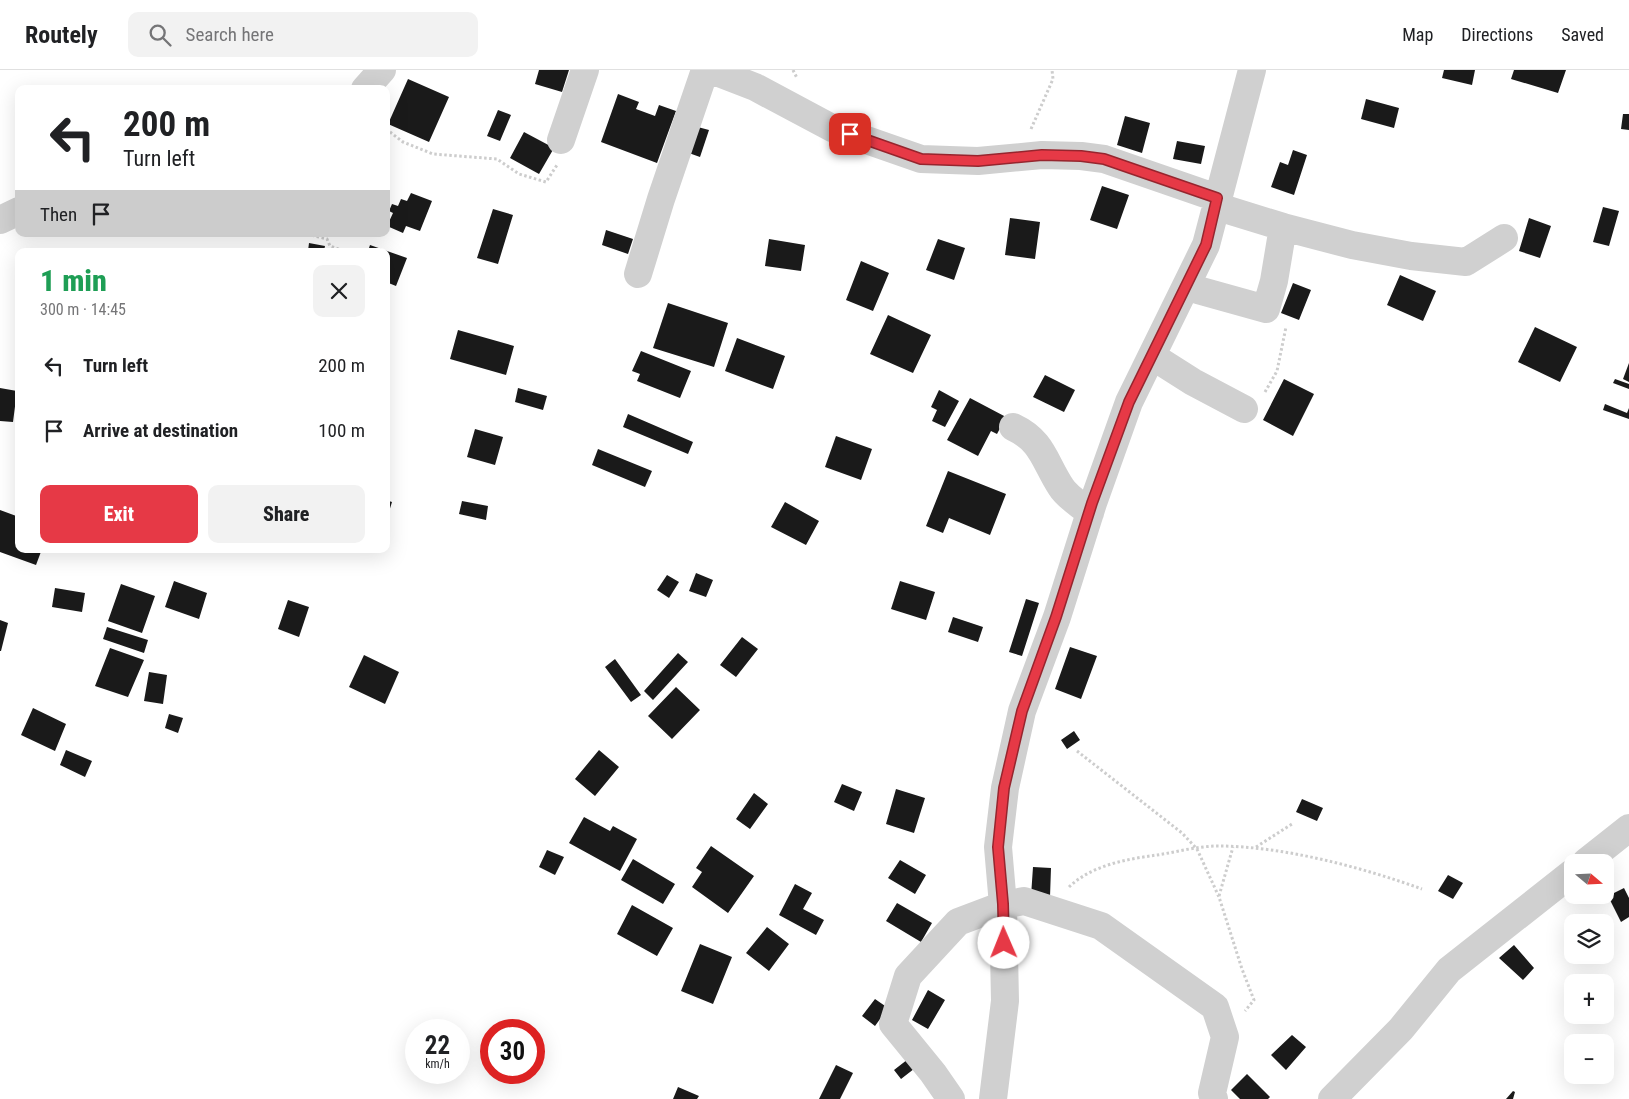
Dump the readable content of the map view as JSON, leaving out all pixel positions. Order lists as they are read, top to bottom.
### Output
{
  "north": "right",
  "page": {
    "header": "Routely",
    "search": "Search here",
    "nav": ["Map", "Directions", "Saved"],
    "turn": ["200 m", "Turn left"],
    "then": "Then",
    "heading": ["1 min", "300 m · 14:45"],
    "list": [
      {
        "name": "Turn left",
        "value": "200 m"
      },
      {
        "name": "Arrive at destination",
        "value": "100 m"
      }
    ],
    "buttons": ["Exit", "Share"],
    "map_buttons": ["+", "−"],
    "speed": "22 km/h",
    "limit": "30"
  }
}
